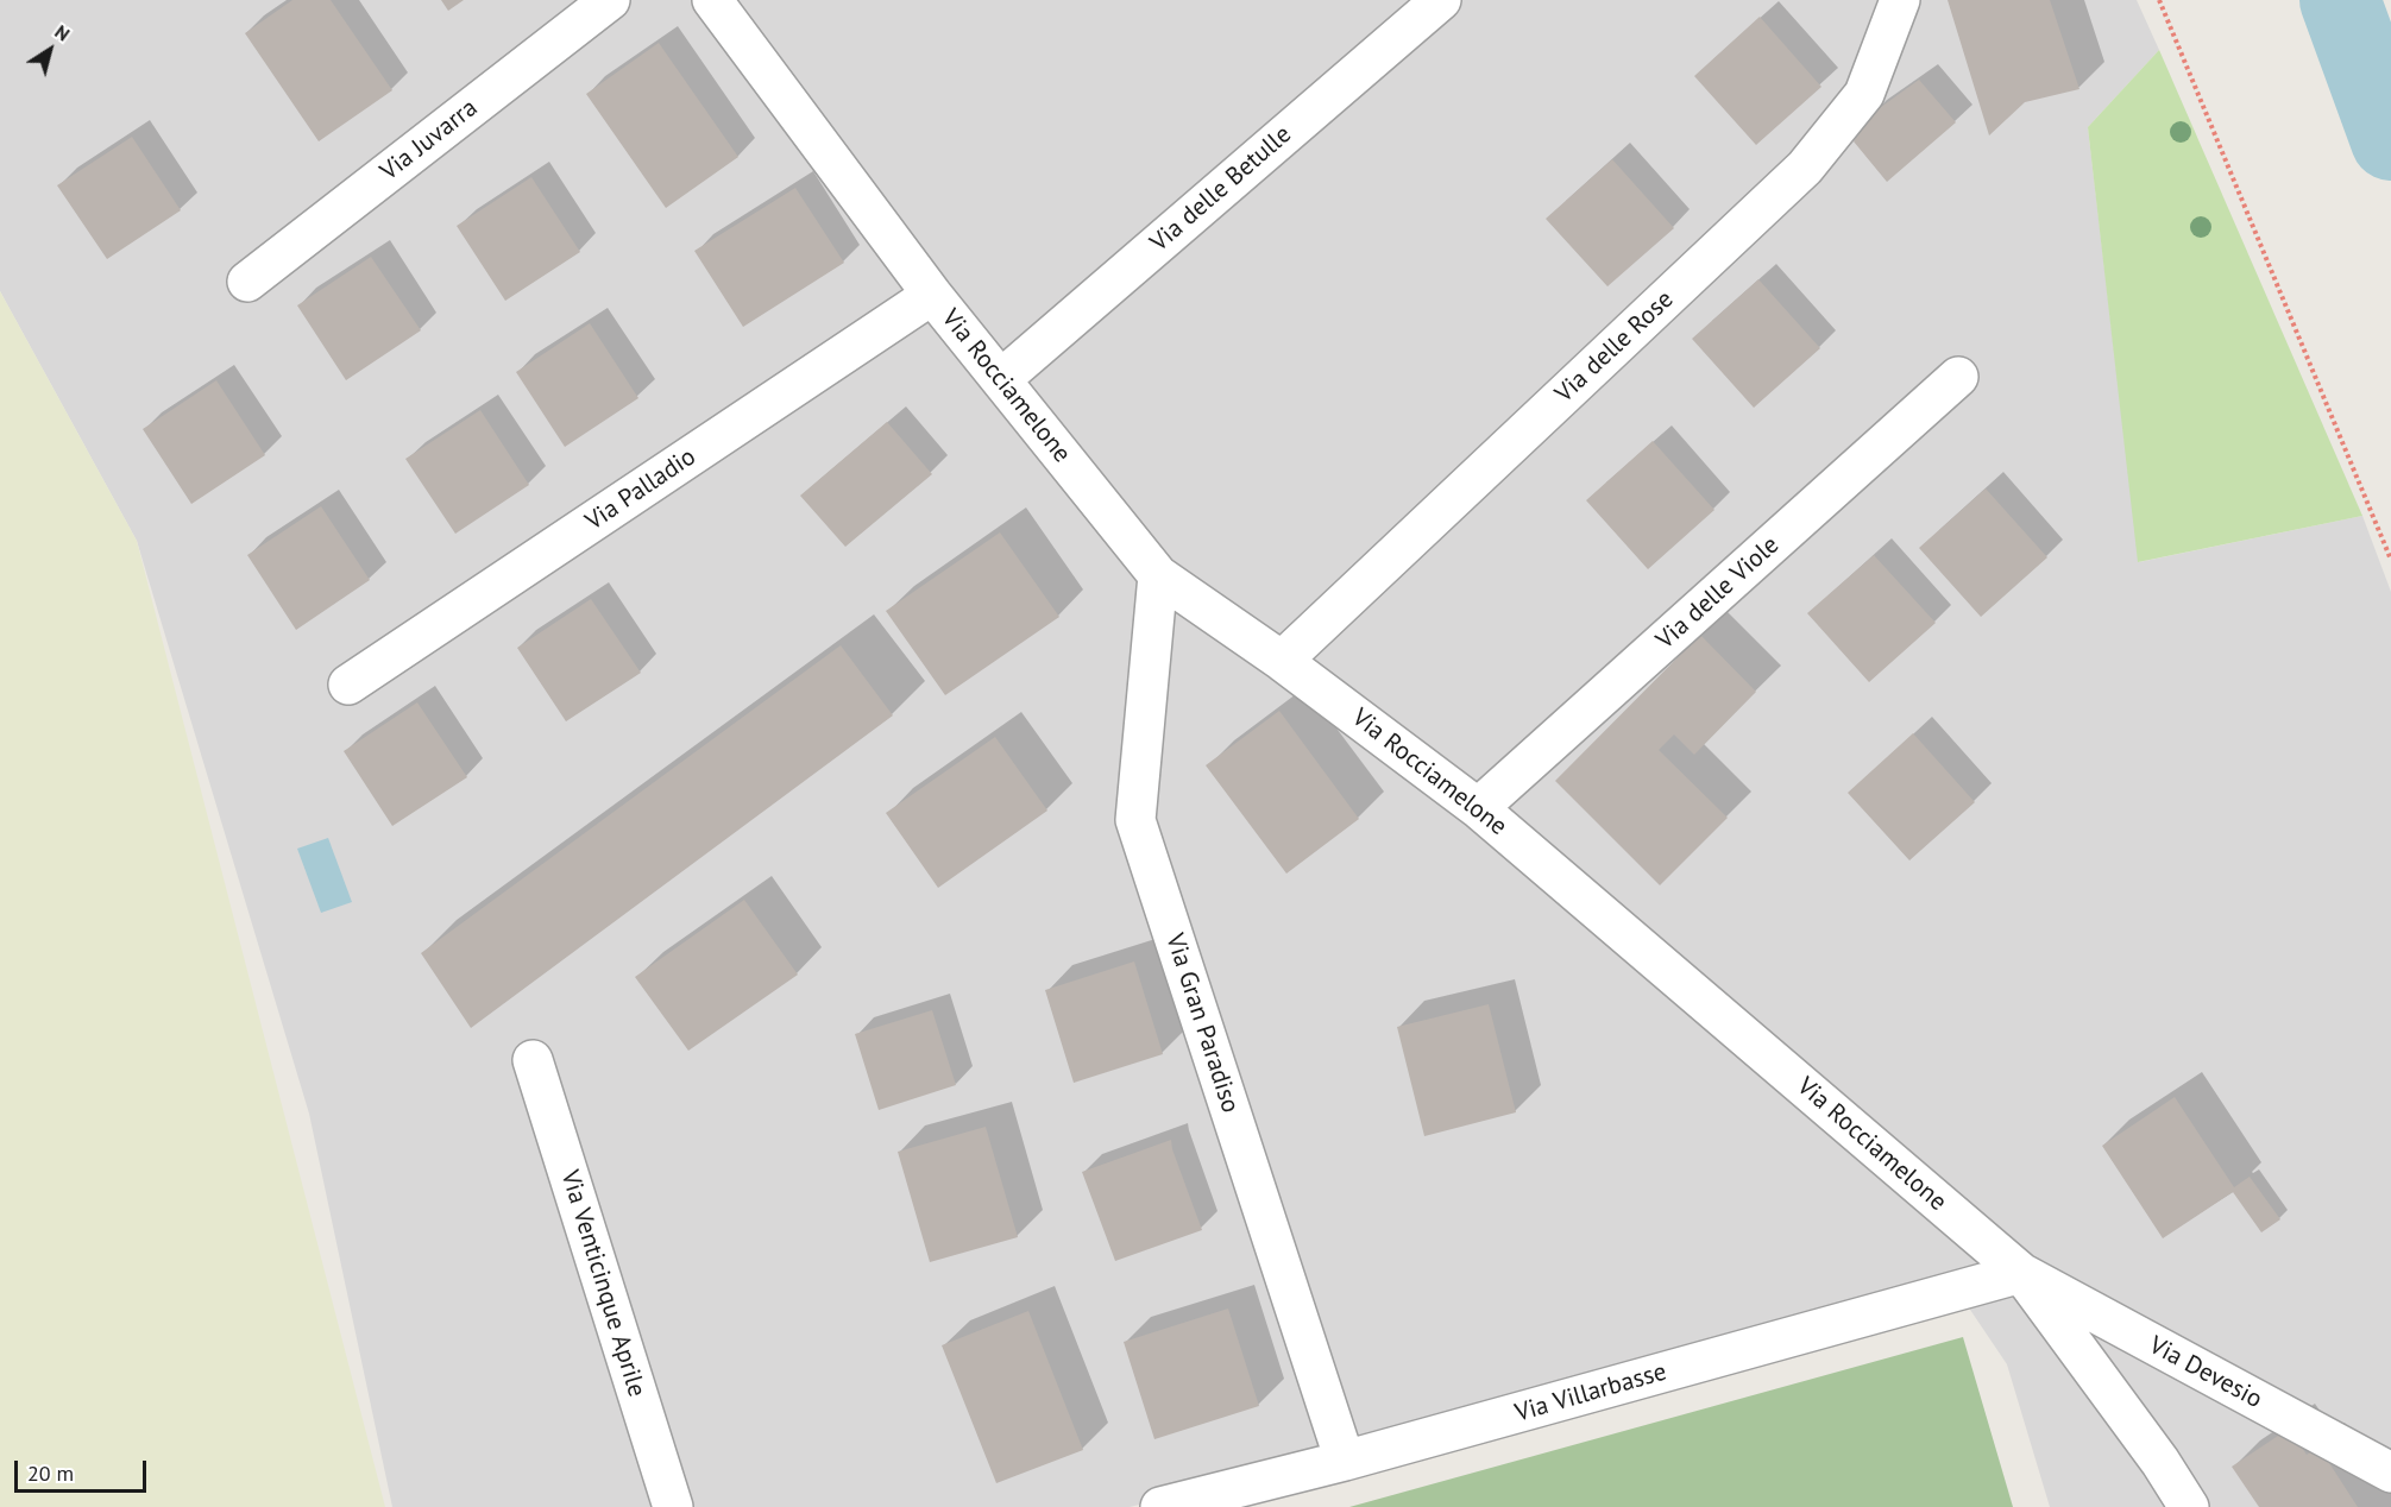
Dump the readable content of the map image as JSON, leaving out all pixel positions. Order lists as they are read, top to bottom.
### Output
{
  "streets": {
    "street": [
      "Via Juvarra",
      "Via delle Betulle",
      "Via delle Rose",
      "Via Rocciamelone",
      "Via Palladio",
      "Via delle Viole",
      "Via Gran Paradiso",
      "Via Venticinque Aprile",
      "Via Devesio",
      "Via Villarbasse"
    ]
  },
  "crossings": [
    ["Via delle Betulle", "Via Rocciamelone"],
    ["Via delle Rose", "Via Rocciamelone"],
    ["Via Rocciamelone", "Via Palladio"],
    ["Via Rocciamelone", "Via delle Viole"],
    ["Via Rocciamelone", "Via Gran Paradiso"],
    ["Via Rocciamelone", "Via Devesio"],
    ["Via Rocciamelone", "Via Villarbasse"],
    ["Via Gran Paradiso", "Via Villarbasse"],
    ["Via Devesio", "Via Villarbasse"]
  ],
  "scale_bar": "20 m",
  "north": "top right"
}
